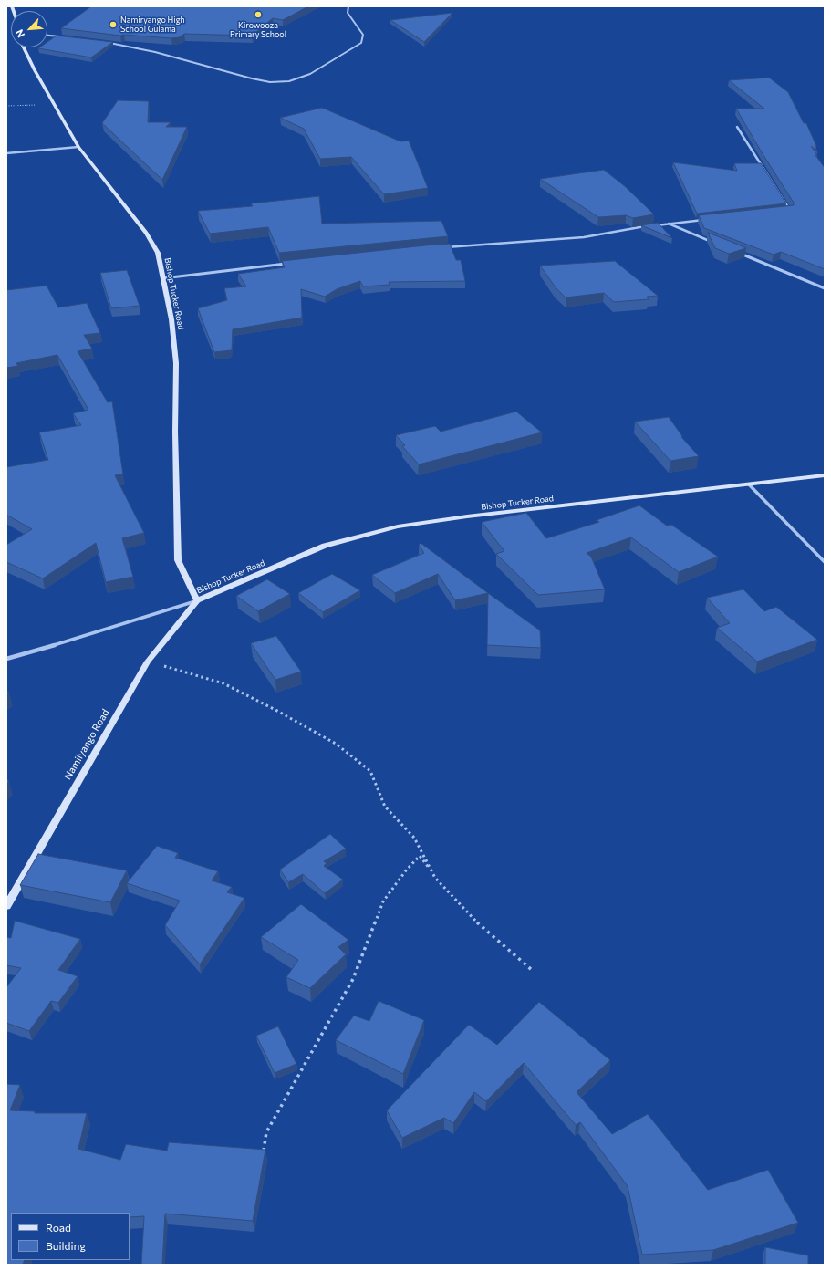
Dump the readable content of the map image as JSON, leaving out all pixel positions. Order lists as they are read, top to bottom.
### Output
{
  "streets": {
    "main road": ["Bishop Tucker Road", "Namilyango Road"]
  },
  "crossings": [
    ["Bishop Tucker Road", "Namilyango Road"]
  ],
  "places": ["Kirowooza Primary School", "Namiryango High School Gulama"],
  "legend": ["Road", "Building"],
  "north": "bottom left"
}
